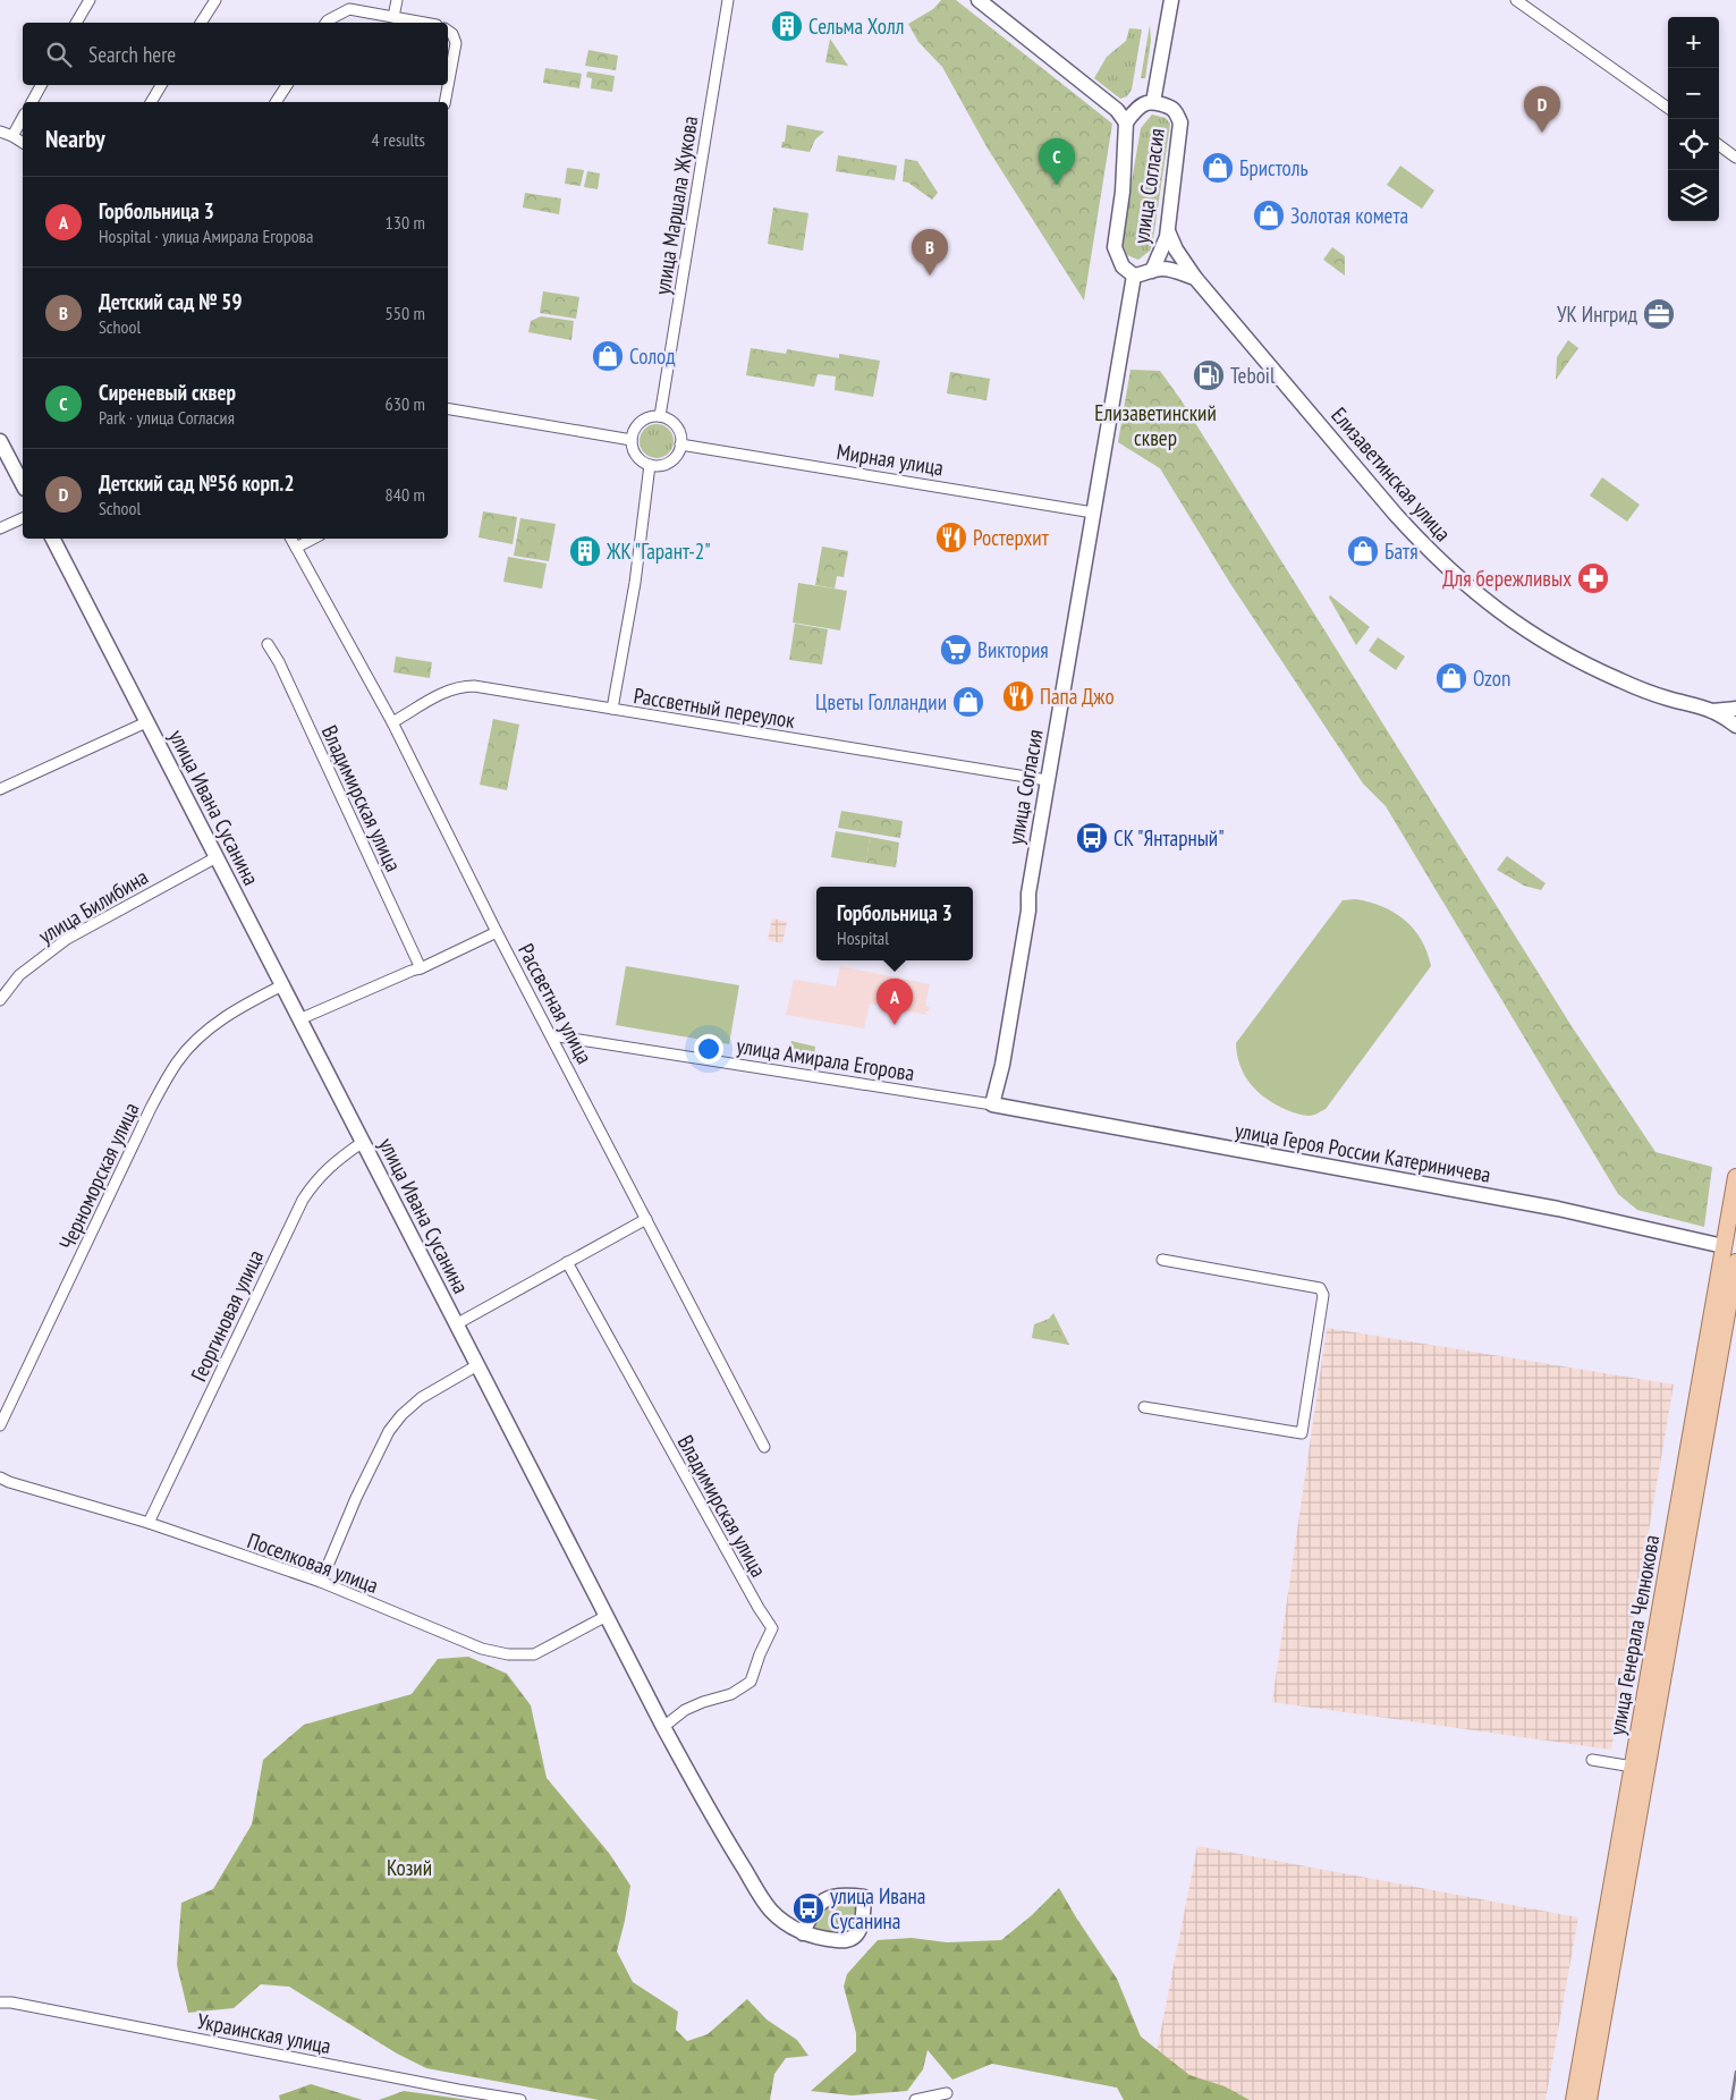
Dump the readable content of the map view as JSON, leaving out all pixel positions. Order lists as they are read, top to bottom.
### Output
{
  "streets": {
    "main road": ["улица Генерала Челнокова"],
    "street": [
      "улица Согласия",
      "улица Маршала Жукова",
      "Мирная улица",
      "Елизаветинская улица",
      "Рассветный переулок",
      "Владимирская улица",
      "улица Ивана Сусанина",
      "улица Билибина",
      "Рассветная улица",
      "улица Амирала Егорова",
      "улица Героя России Катериничева",
      "Черноморская улица",
      "Георгиновая улица",
      "Поселковая улица",
      "Украинская улица"
    ]
  },
  "crossings": [
    ["улица Согласия", "Мирная улица"],
    ["улица Согласия", "Елизаветинская улица"],
    ["улица Согласия", "Рассветный переулок"],
    ["улица Согласия", "улица Амирала Егорова"],
    ["улица Согласия", "улица Героя России Катериничева"],
    ["улица Маршала Жукова", "Мирная улица"],
    ["Рассветный переулок", "Рассветная улица"],
    ["Владимирская улица", "улица Ивана Сусанина"],
    ["улица Ивана Сусанина", "улица Билибина"],
    ["улица Ивана Сусанина", "Черноморская улица"],
    ["улица Ивана Сусанина", "Георгиновая улица"],
    ["улица Ивана Сусанина", "Поселковая улица"],
    ["Рассветная улица", "улица Амирала Егорова"],
    ["улица Амирала Егорова", "улица Героя России Катериничева"],
    ["улица Героя России Катериничева", "улица Генерала Челнокова"],
    ["Георгиновая улица", "Поселковая улица"]
  ],
  "parks": ["Елизаветинский сквер", "Козий"],
  "places": {
    "building": ["Сельма Холл", "ЖК \"Гарант-2\""],
    "shop": [
      "Бристоль",
      "Золотая комета",
      "Солод",
      "Батя",
      "Ozon",
      "Цветы Голландии"
    ],
    "office": ["УК Ингрид"],
    "fuel station": ["Teboil"],
    "restaurant": ["Ростерхит", "Папа Джо"],
    "pharmacy": ["Для бережливых"],
    "supermarket": ["Виктория"],
    "bus stop": ["СК \"Янтарный\"", "улица Ивана Сусанина"]
  },
  "page": {
    "map_buttons": ["+", "−"],
    "search": "Search here",
    "pins": [
      "D",
      "C",
      "B",
      "A"
    ],
    "heading": ["Nearby", "4 results"],
    "list": [
      {
        "mark": "A",
        "name": "Горбольница 3",
        "note": "Hospital · улица Амирала Егорова",
        "value": "130 m"
      },
      {
        "mark": "B",
        "name": "Детский сад № 59",
        "note": "School",
        "value": "550 m"
      },
      {
        "mark": "C",
        "name": "Сиреневый сквер",
        "note": "Park · улица Согласия",
        "value": "630 m"
      },
      {
        "mark": "D",
        "name": "Детский сад №56 корп.2",
        "note": "School",
        "value": "840 m"
      }
    ],
    "popup": ["Горбольница 3", "Hospital"]
  }
}
